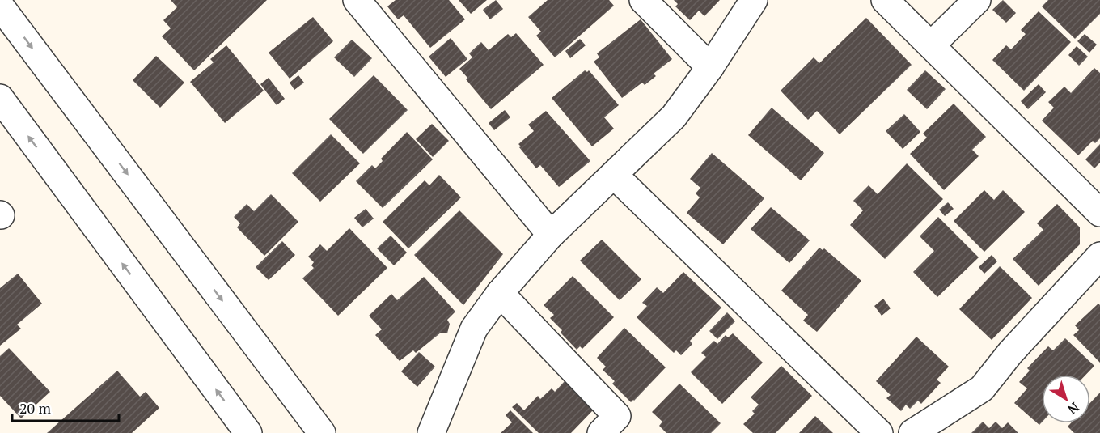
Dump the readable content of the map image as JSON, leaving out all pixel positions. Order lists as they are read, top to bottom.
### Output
{
  "scale_bar": "20 m",
  "north": "bottom right"
}
